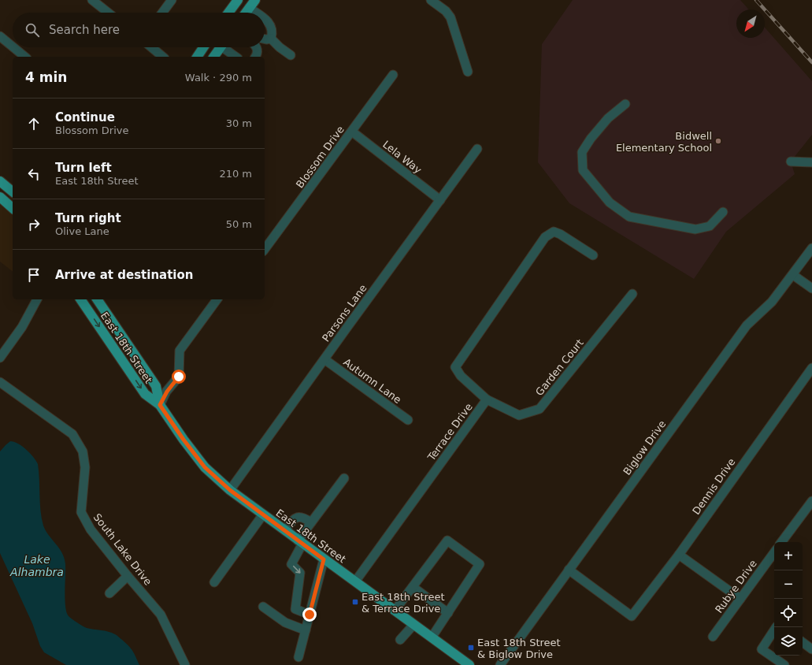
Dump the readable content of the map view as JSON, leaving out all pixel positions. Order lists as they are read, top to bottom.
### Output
{
  "streets": {
    "main road": ["East 18th Street"],
    "street": [
      "Blossom Drive",
      "Lela Way",
      "Parsons Lane",
      "Garden Court",
      "Autumn Lane",
      "Terrace Drive",
      "Biglow Drive",
      "Dennis Drive",
      "South Lake Drive",
      "Rubye Drive"
    ]
  },
  "crossings": [
    ["Blossom Drive", "Lela Way"],
    ["Lela Way", "Parsons Lane"],
    ["Parsons Lane", "East 18th Street"],
    ["Parsons Lane", "Autumn Lane"],
    ["East 18th Street", "Terrace Drive"],
    ["Garden Court", "Terrace Drive"],
    ["Biglow Drive", "Dennis Drive"]
  ],
  "water": ["Lake Alhambra"],
  "places": {
    "other": ["Bidwell Elementary School"],
    "transit": ["East 18th Street & Terrace Drive", "East 18th Street & Biglow Drive"]
  },
  "north": "bottom left",
  "page": {
    "search": "Search here",
    "heading": ["4 min", "Walk · 290 m"],
    "list": [
      ["Continue", "Blossom Drive", "30 m"],
      ["Turn left", "East 18th Street", "210 m"],
      ["Turn right", "Olive Lane", "50 m"],
      "Arrive at destination"
    ],
    "map_buttons": ["+", "−"]
  }
}
